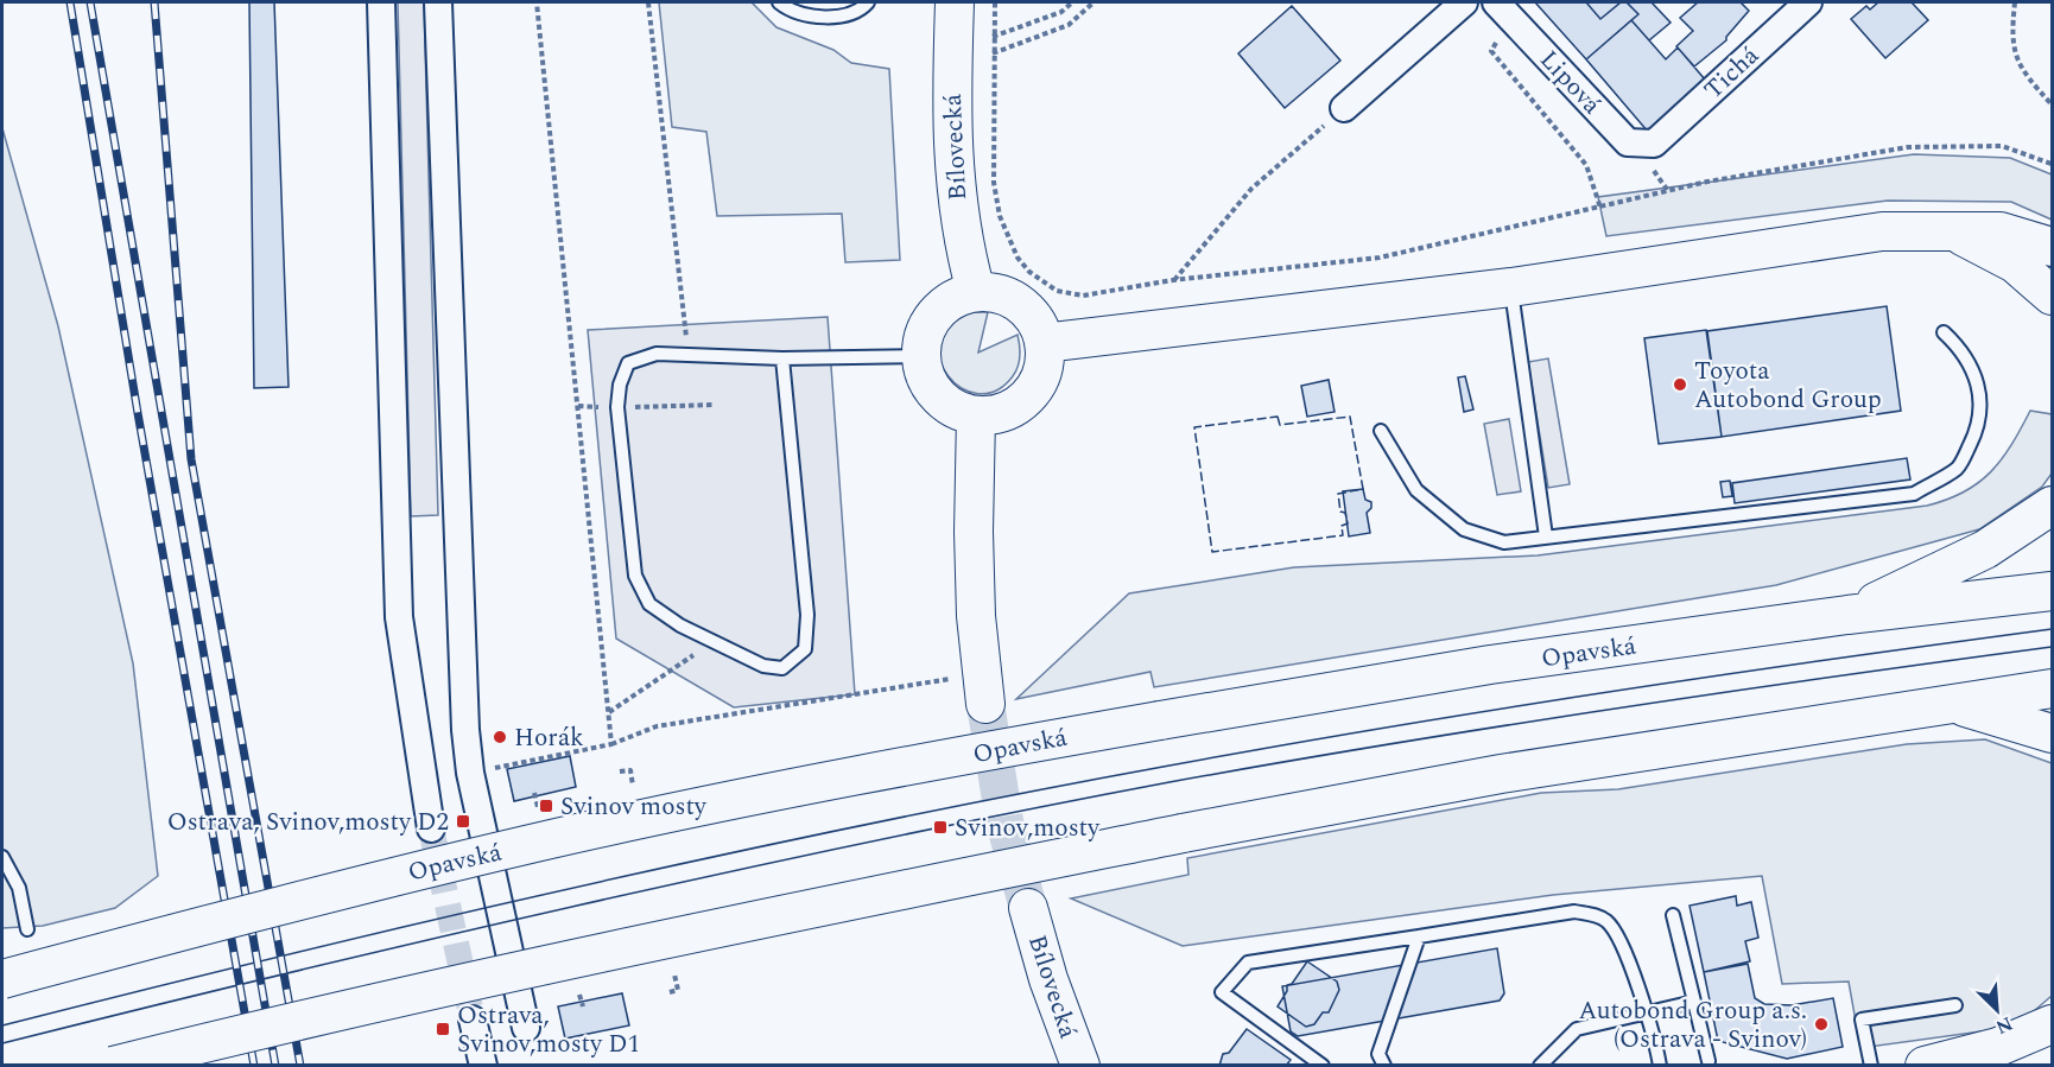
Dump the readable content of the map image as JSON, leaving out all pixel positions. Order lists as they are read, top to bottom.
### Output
{
  "streets": {
    "main road": ["Bílovecká", "Opavská"],
    "street": ["Tichá", "Lipová"]
  },
  "crossings": [
    ["Tichá", "Lipová"]
  ],
  "places": {
    "other": ["Toyota Autobond Group", "Horák", "Autobond Group a.s. (Ostrava - Svinov)"],
    "transit": [
      "Svinov mosty",
      "Ostrava, Svinov,mosty D2",
      "Svinov,mosty",
      "Ostrava, Svinov,mosty D1"
    ]
  },
  "north": "bottom right"
}
